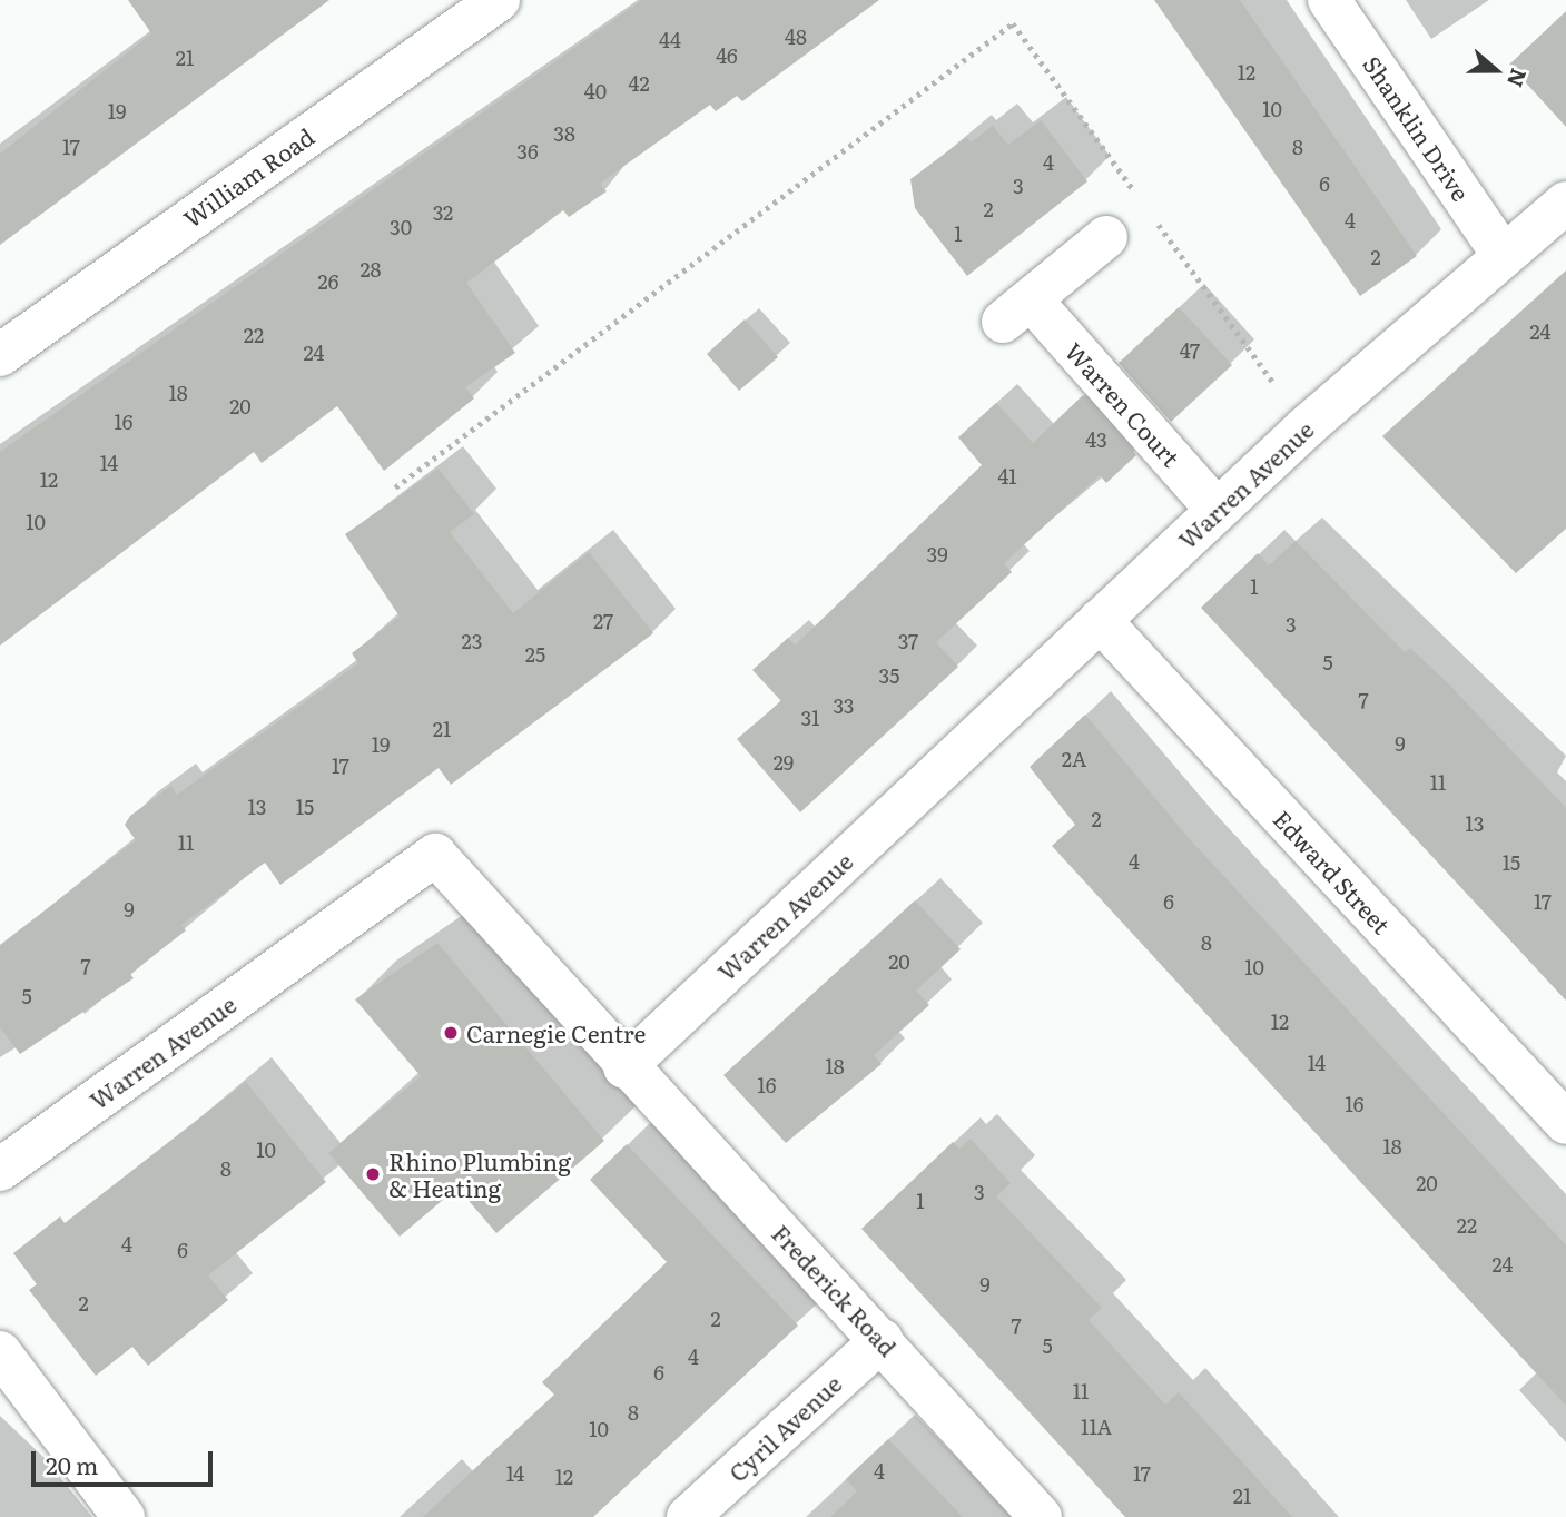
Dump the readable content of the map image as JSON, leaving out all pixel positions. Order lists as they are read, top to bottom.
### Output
{
  "streets": {
    "street": [
      "Shanklin Drive",
      "William Road",
      "Warren Court",
      "Warren Avenue",
      "Edward Street",
      "Frederick Road",
      "Cyril Avenue"
    ]
  },
  "crossings": [
    ["Shanklin Drive", "Warren Avenue"],
    ["Warren Court", "Warren Avenue"],
    ["Warren Avenue", "Edward Street"],
    ["Warren Avenue", "Frederick Road"],
    ["Frederick Road", "Cyril Avenue"]
  ],
  "places": ["Carnegie Centre", "Rhino Plumbing & Heating"],
  "house_numbers": [
    "48",
    "44",
    "46",
    "21",
    "12",
    "42",
    "40",
    "10",
    "19",
    "38",
    "17",
    "8",
    "36",
    "4",
    "6",
    "3",
    "2",
    "32",
    "4",
    "30",
    "1",
    "2",
    "28",
    "26",
    "24",
    "22",
    "47",
    "24",
    "18",
    "20",
    "16",
    "43",
    "14",
    "41",
    "12",
    "10",
    "39",
    "1",
    "27",
    "3",
    "23",
    "37",
    "25",
    "5",
    "35",
    "7",
    "33",
    "31",
    "21",
    "9",
    "19",
    "2A",
    "29",
    "17",
    "11",
    "13",
    "15",
    "2",
    "13",
    "11",
    "4",
    "15",
    "6",
    "17",
    "9",
    "8",
    "20",
    "7",
    "10",
    "5",
    "12",
    "14",
    "18",
    "16",
    "16",
    "18",
    "10",
    "8",
    "20",
    "3",
    "1",
    "22",
    "4",
    "6",
    "24",
    "9",
    "2",
    "2",
    "7",
    "5",
    "4",
    "6",
    "11",
    "8",
    "11A",
    "10",
    "4",
    "14",
    "17",
    "12",
    "21"
  ],
  "scale_bar": "20 m",
  "north": "right"
}
